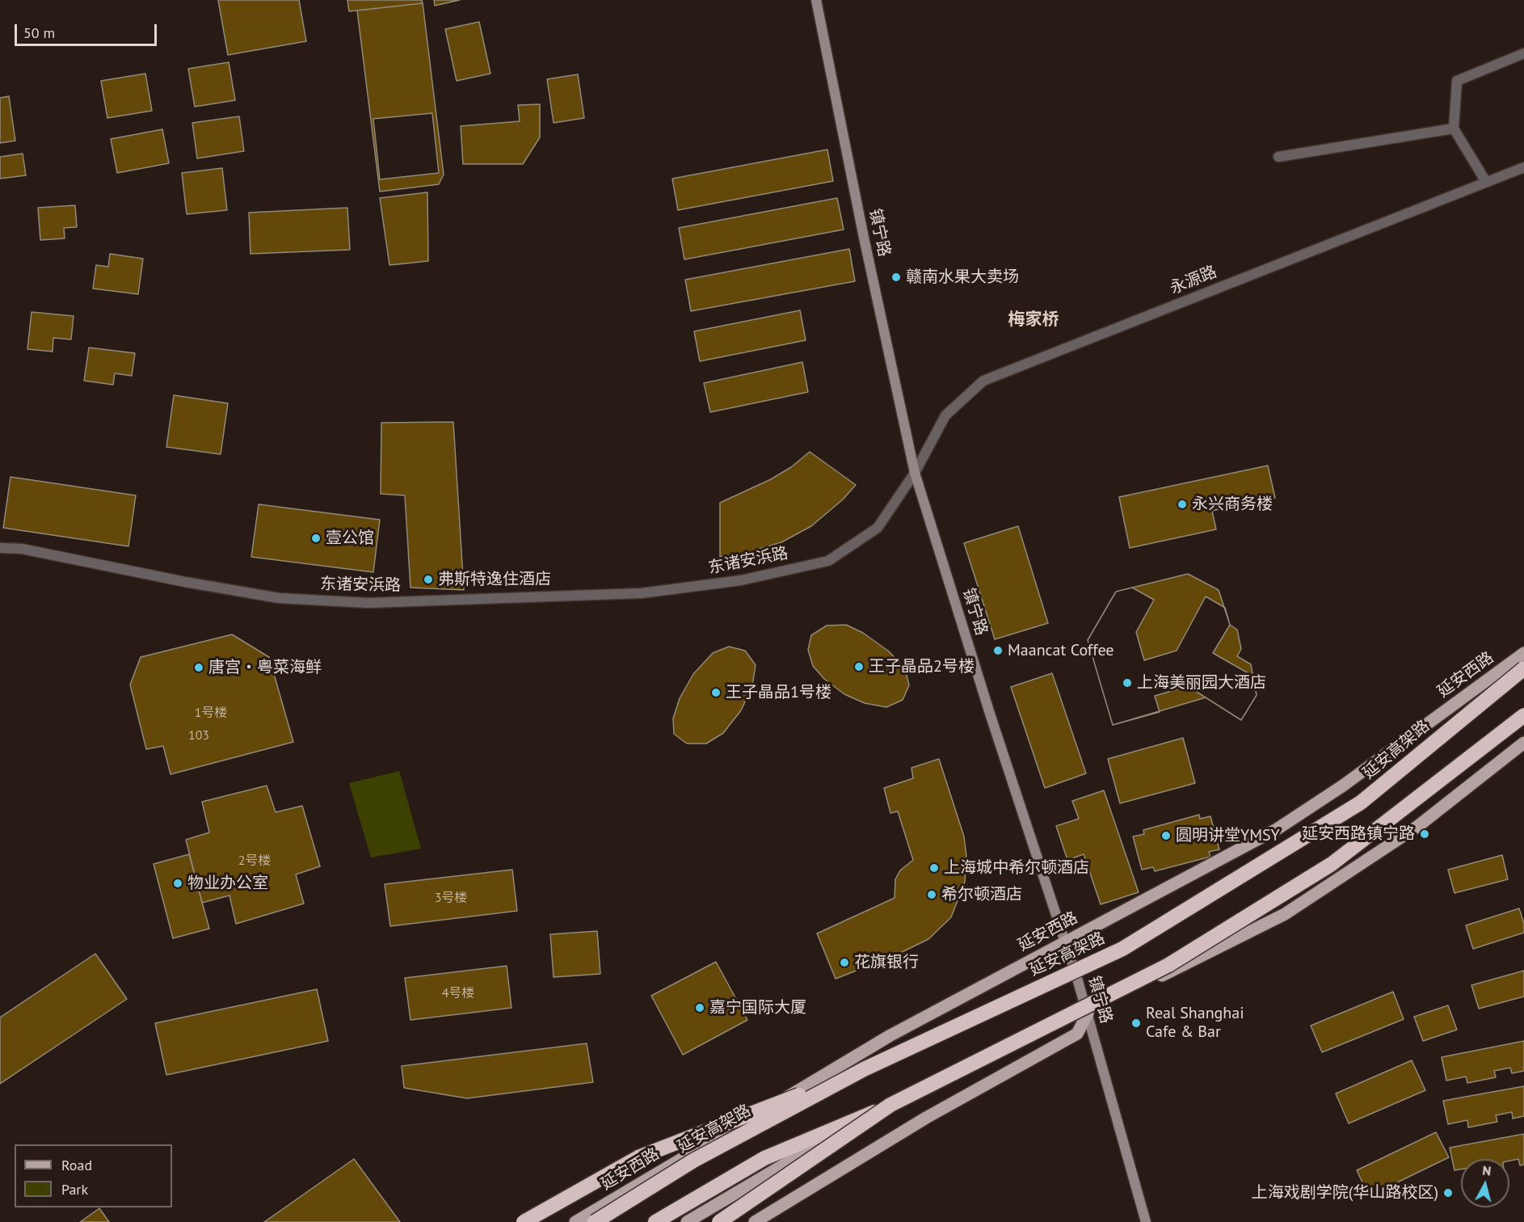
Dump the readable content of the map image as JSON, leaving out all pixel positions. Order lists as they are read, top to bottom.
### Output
{
  "streets": {
    "highway": ["延安高架路"],
    "main road": ["延安西路"],
    "street": ["镇宁路", "永源路", "东诸安浜路"]
  },
  "crossings": [
    ["镇宁路", "永源路"],
    ["镇宁路", "东诸安浜路"],
    ["镇宁路", "延安西路"],
    ["永源路", "东诸安浜路"]
  ],
  "districts": ["梅家桥"],
  "places": [
    "赣南水果大卖场",
    "永兴商务楼",
    "壹公馆",
    "弗斯特逸住酒店",
    "Maancat Coffee",
    "王子晶品2号楼",
    "唐宫・粤菜海鲜",
    "上海美丽园大酒店",
    "王子晶品1号楼",
    "延安西路镇宁路",
    "圆明讲堂YMSY",
    "上海城中希尔顿酒店",
    "物业办公室",
    "希尔顿酒店",
    "花旗银行",
    "嘉宁国际大厦",
    "Real Shanghai Cafe & Bar",
    "上海戏剧学院(华山路校区)"
  ],
  "house_numbers": [
    "1号楼",
    "103",
    "2号楼",
    "3号楼",
    "4号楼"
  ],
  "legend": ["Road", "Park"],
  "scale_bar": "50 m",
  "north": "top"
}
